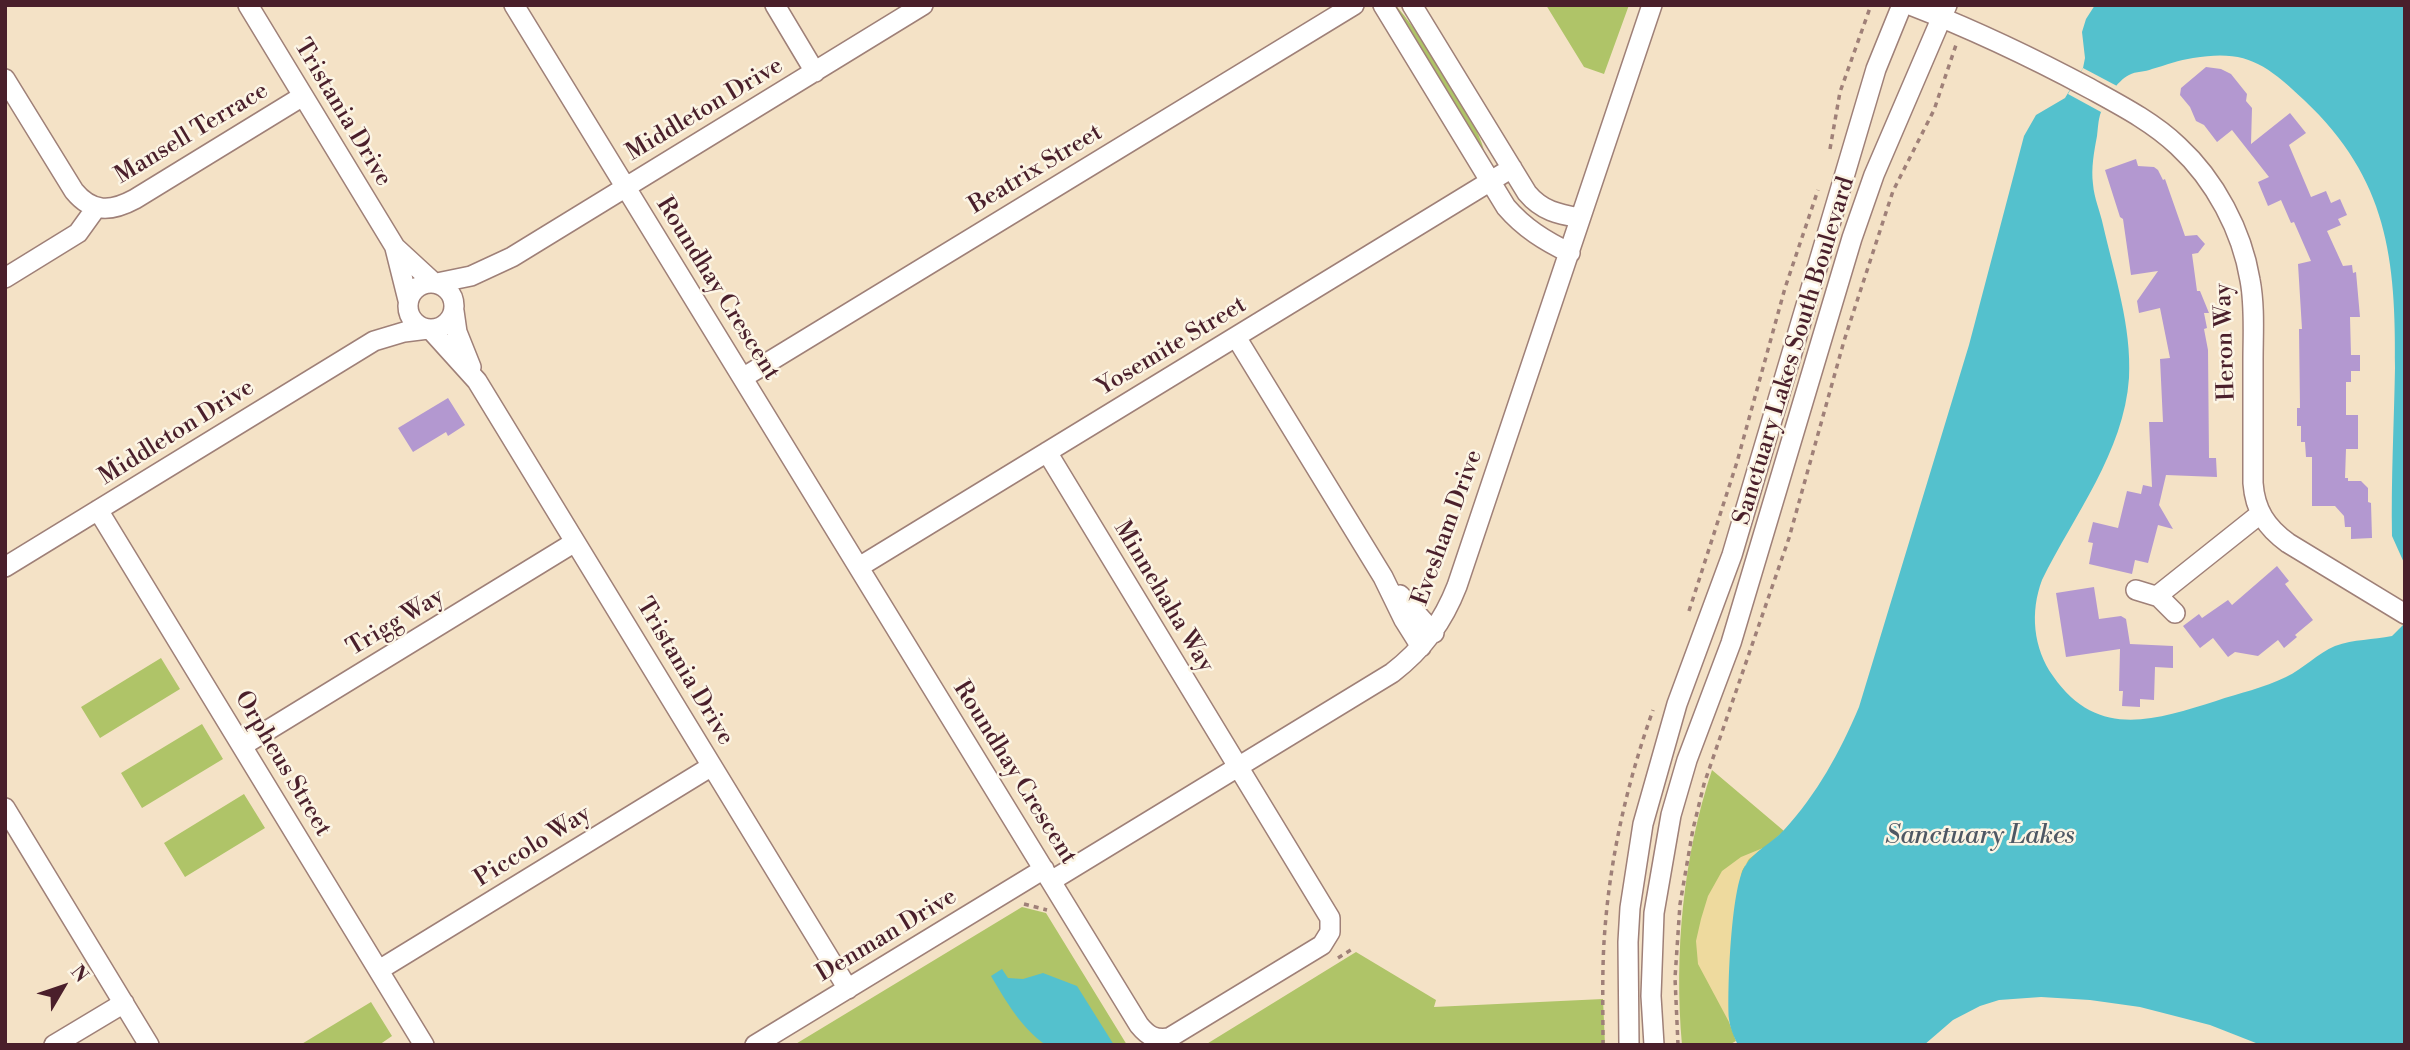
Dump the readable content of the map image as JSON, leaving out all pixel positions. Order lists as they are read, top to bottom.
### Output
{
  "streets": {
    "street": [
      "Middleton Drive",
      "Tristania Drive",
      "Mansell Terrace",
      "Beatrix Street",
      "Roundhay Crescent",
      "Heron Way",
      "Yosemite Street",
      "Sanctuary Lakes South Boulevard",
      "Evesham Drive",
      "Minnehaha Way",
      "Trigg Way",
      "Orpheus Street",
      "Piccolo Way",
      "Denman Drive"
    ]
  },
  "crossings": [
    ["Middleton Drive", "Tristania Drive"],
    ["Middleton Drive", "Roundhay Crescent"],
    ["Middleton Drive", "Orpheus Street"],
    ["Tristania Drive", "Mansell Terrace"],
    ["Tristania Drive", "Trigg Way"],
    ["Tristania Drive", "Piccolo Way"],
    ["Tristania Drive", "Denman Drive"],
    ["Beatrix Street", "Roundhay Crescent"],
    ["Roundhay Crescent", "Yosemite Street"],
    ["Roundhay Crescent", "Evesham Drive"],
    ["Roundhay Crescent", "Minnehaha Way"],
    ["Roundhay Crescent", "Denman Drive"],
    ["Heron Way", "Sanctuary Lakes South Boulevard"],
    ["Yosemite Street", "Minnehaha Way"],
    ["Evesham Drive", "Minnehaha Way"],
    ["Evesham Drive", "Denman Drive"],
    ["Trigg Way", "Orpheus Street"],
    ["Orpheus Street", "Piccolo Way"]
  ],
  "water": ["Sanctuary Lakes"],
  "north": "top right"
}
